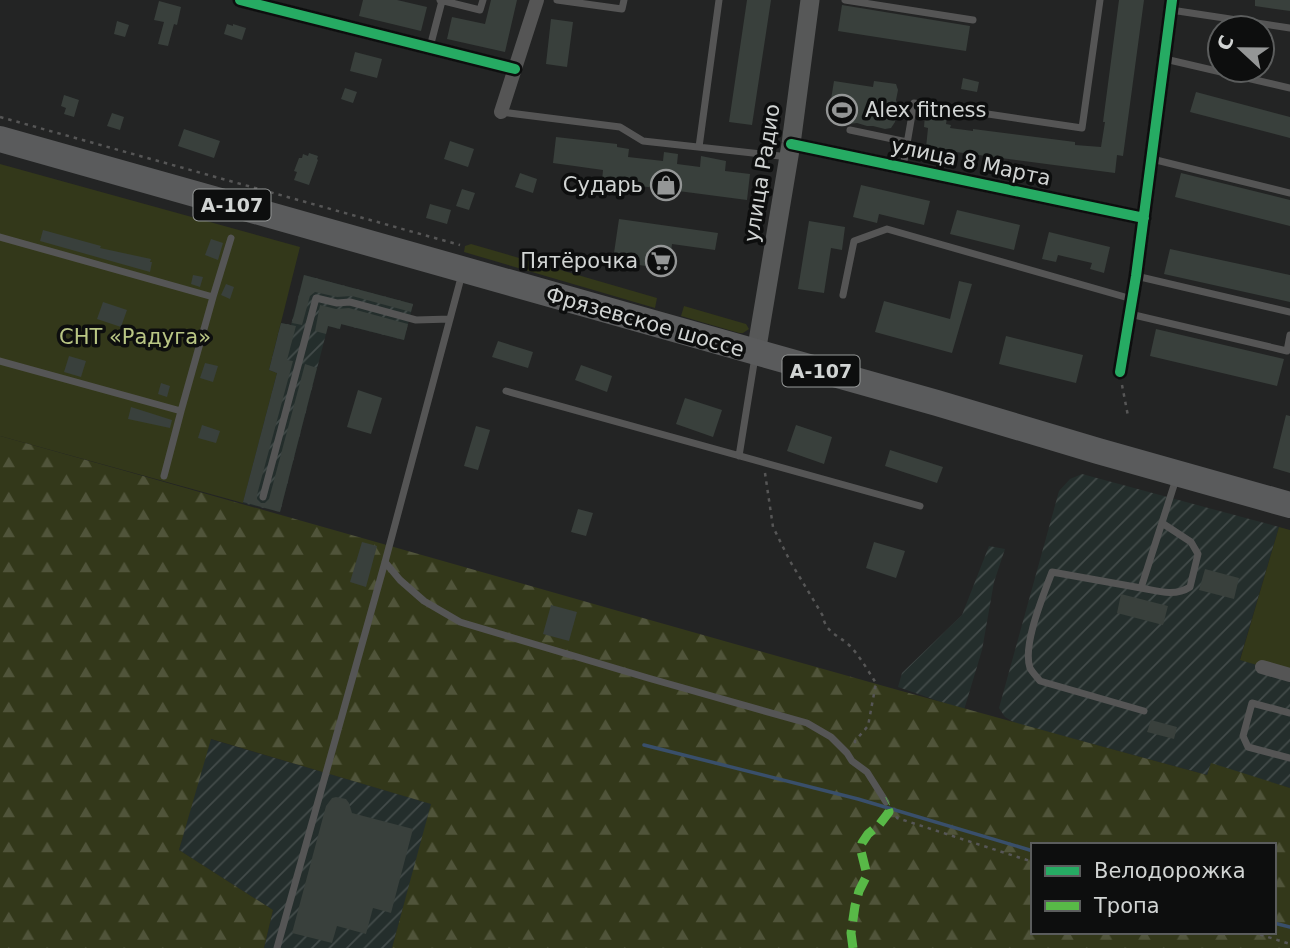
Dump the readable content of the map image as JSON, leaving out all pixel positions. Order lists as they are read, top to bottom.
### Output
{
  "streets": {
    "highway": ["А-107", "Фрязевское шоссе"],
    "main road": ["улица Радио"],
    "street": ["улица 8 Марта"]
  },
  "crossings": [
    ["улица 8 Марта", "улица Радио"],
    ["улица Радио", "Фрязевское шоссе"]
  ],
  "parks": ["СНТ «Радуга»"],
  "places": {
    "sports": ["Alex fitness"],
    "shop": ["Сударь"],
    "supermarket": ["Пятёрочка"]
  },
  "legend": ["Велодорожка", "Тропа"],
  "north": "left"
}
